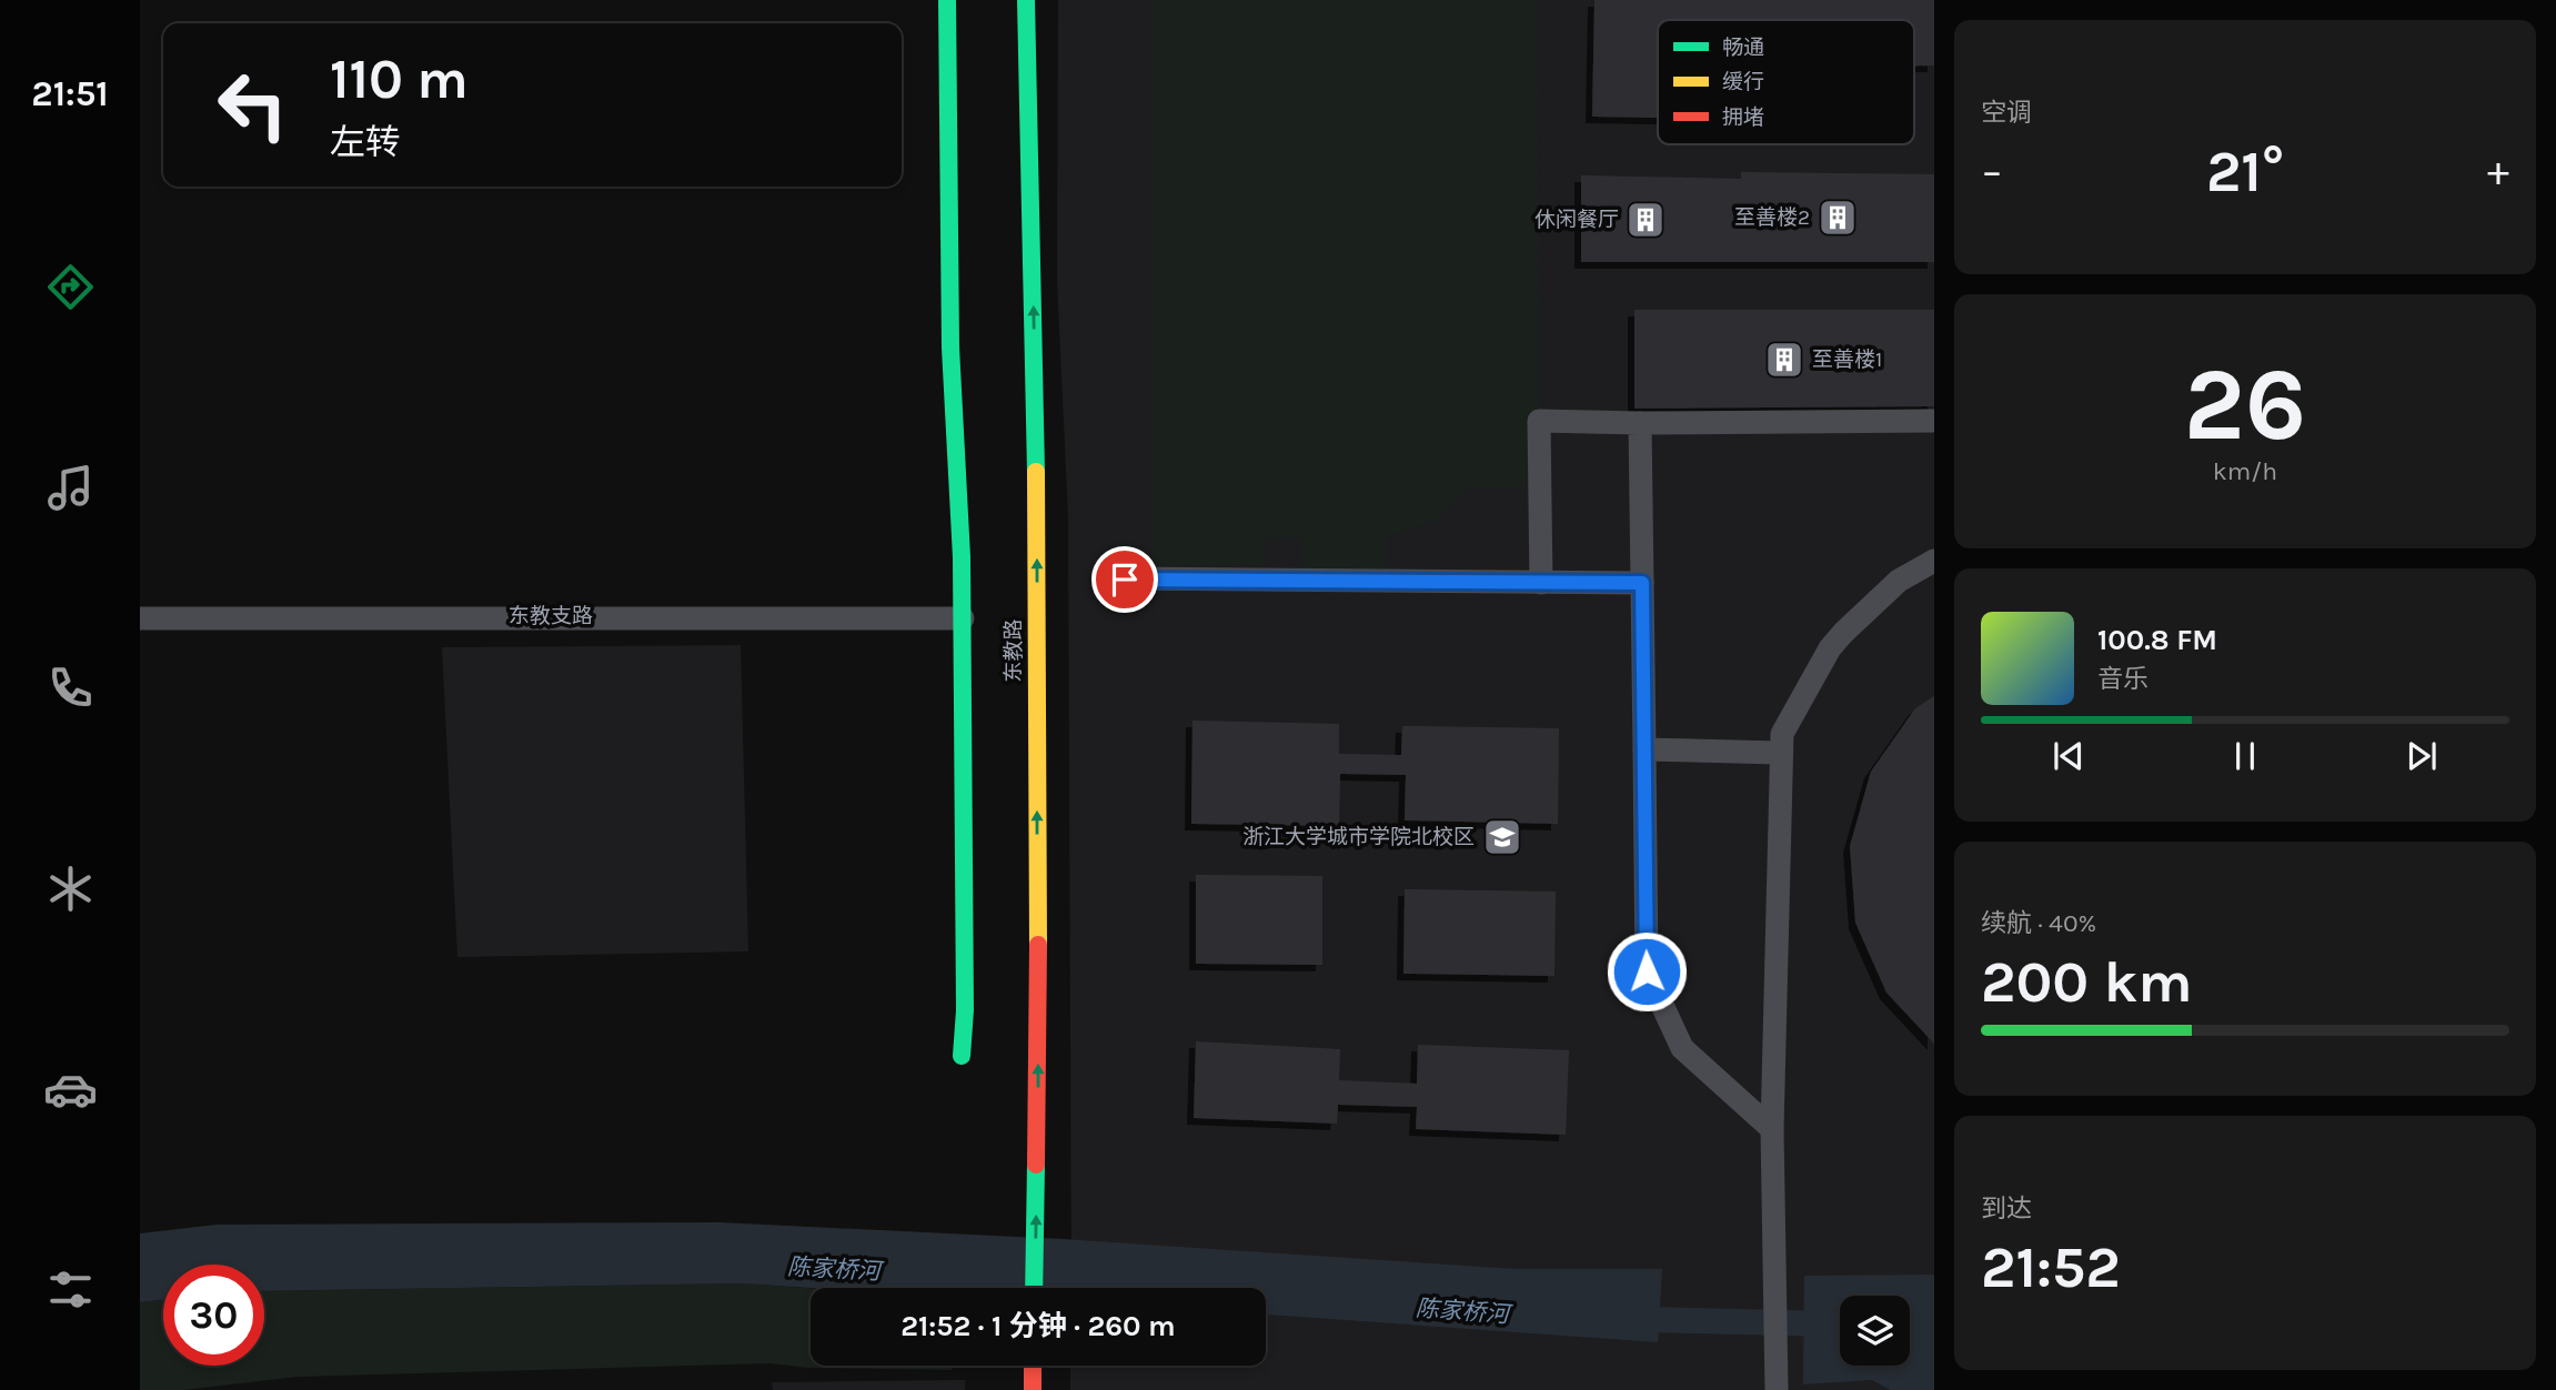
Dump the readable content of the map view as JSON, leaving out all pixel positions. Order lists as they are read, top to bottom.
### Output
{
  "streets": {
    "street": ["东教支路", "东教路"]
  },
  "water": ["陈家桥河"],
  "places": {
    "building": ["至善楼2", "休闲餐厅", "至善楼1"],
    "school or university": ["浙江大学城市学院北校区"]
  },
  "legend": ["畅通", "缓行", "拥堵"],
  "page": {
    "tabs": "21:51",
    "tile": [
      "空调",
      ["26", "km/h"],
      ["续航 · 40%", "200 km"],
      ["到达", "21:52"]
    ],
    "turn": ["110 m", "左转"],
    "heat": ["−", "21°", "+"],
    "song": ["100.8 FM", "音乐"],
    "limit": "30",
    "trip": "21:52 · 1 分钟 · 260 m"
  }
}
